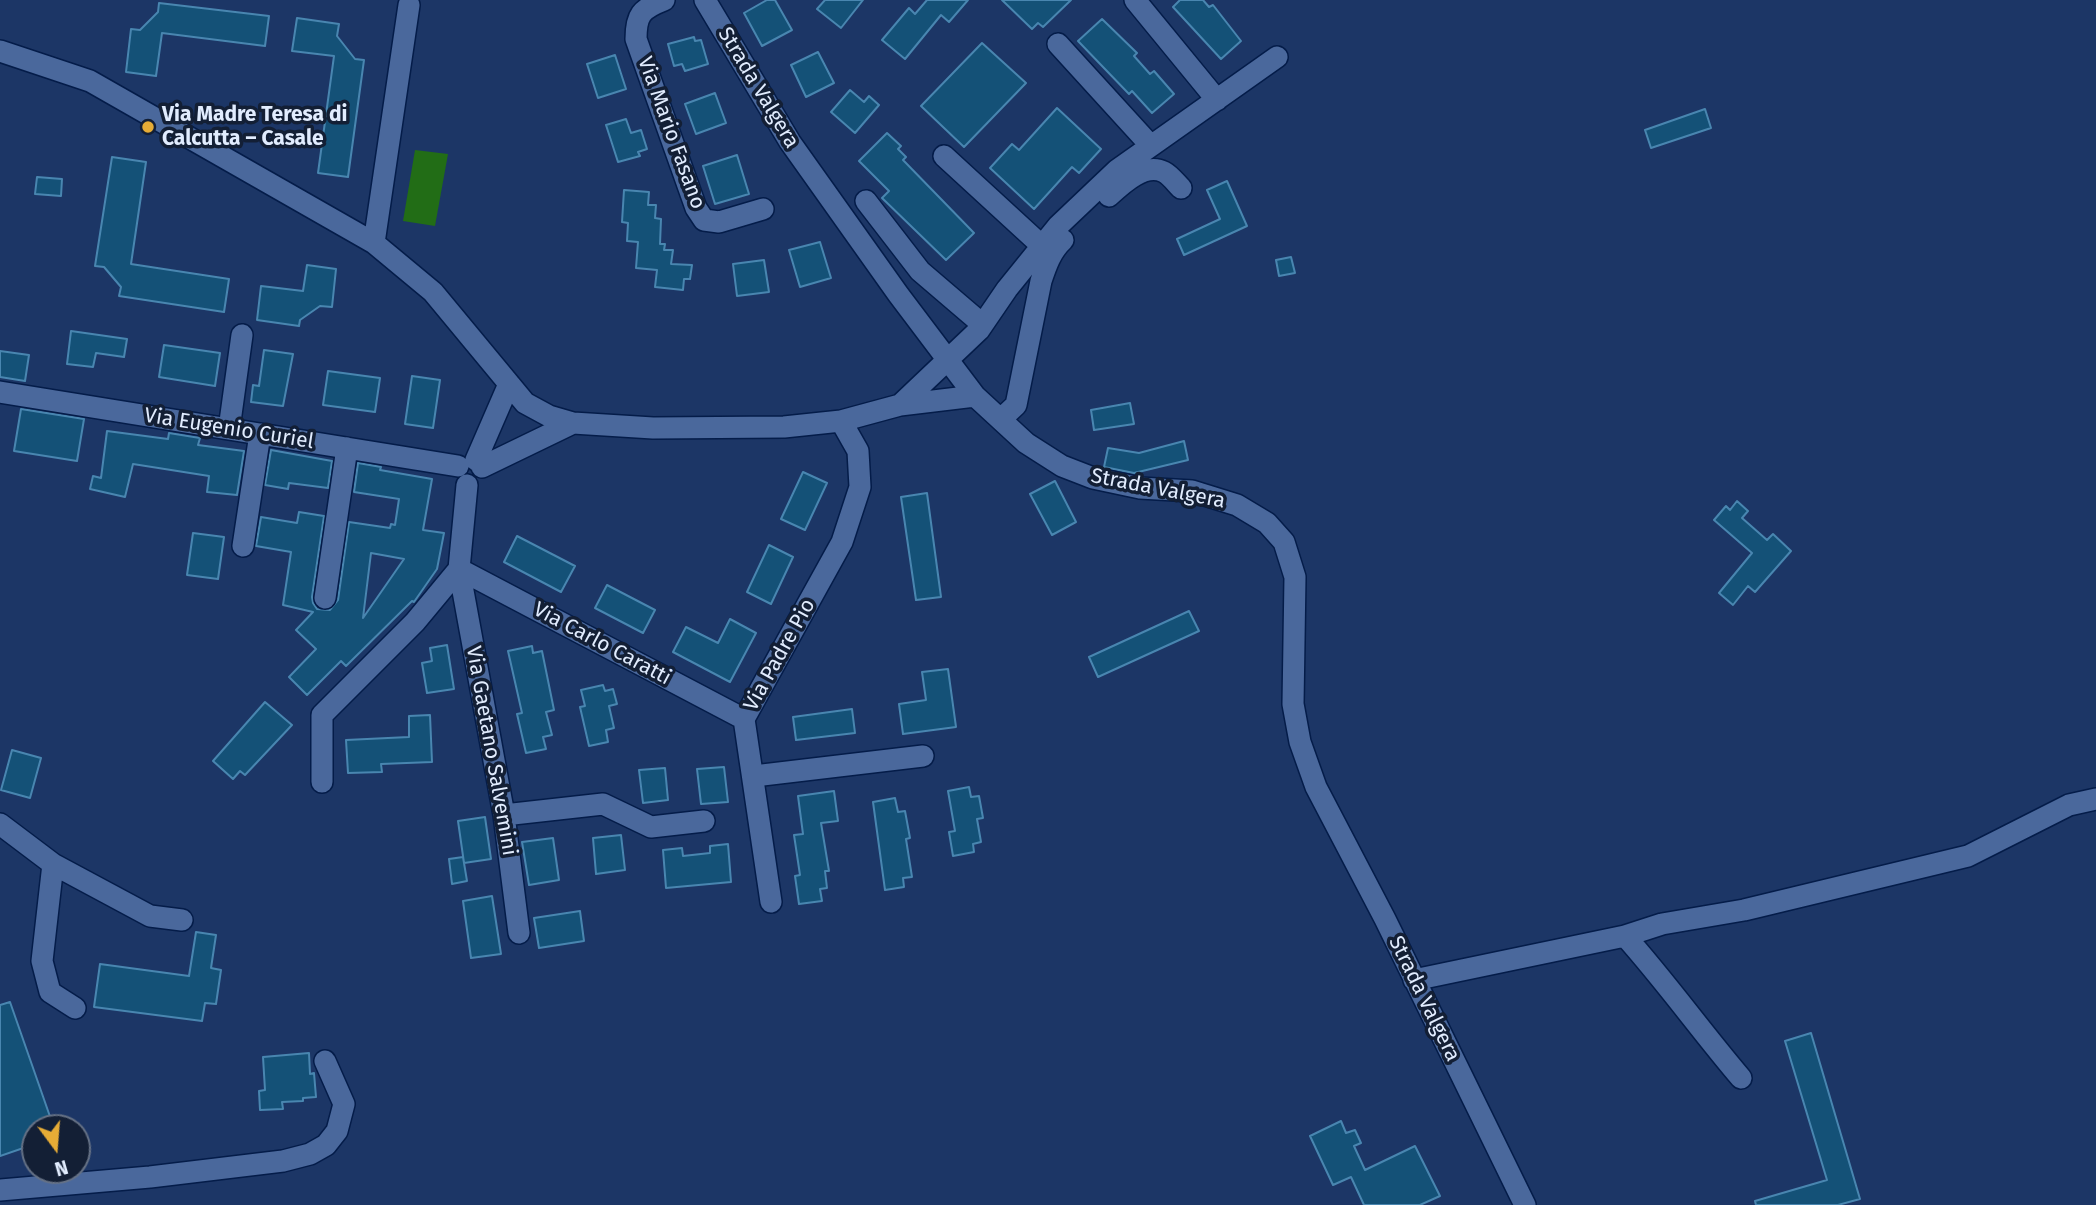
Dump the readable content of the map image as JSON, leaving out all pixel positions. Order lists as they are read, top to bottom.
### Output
{
  "streets": {
    "street": [
      "Strada Valgera",
      "Via Mario Fasano",
      "Via Eugenio Curiel",
      "Via Carlo Caratti",
      "Via Padre Pio",
      "Via Gaetano Salvemini"
    ]
  },
  "crossings": [
    ["Via Carlo Caratti", "Via Padre Pio"],
    ["Via Carlo Caratti", "Via Gaetano Salvemini"]
  ],
  "places": ["Via Madre Teresa di Calcutta – Casale"],
  "north": "bottom"
}
